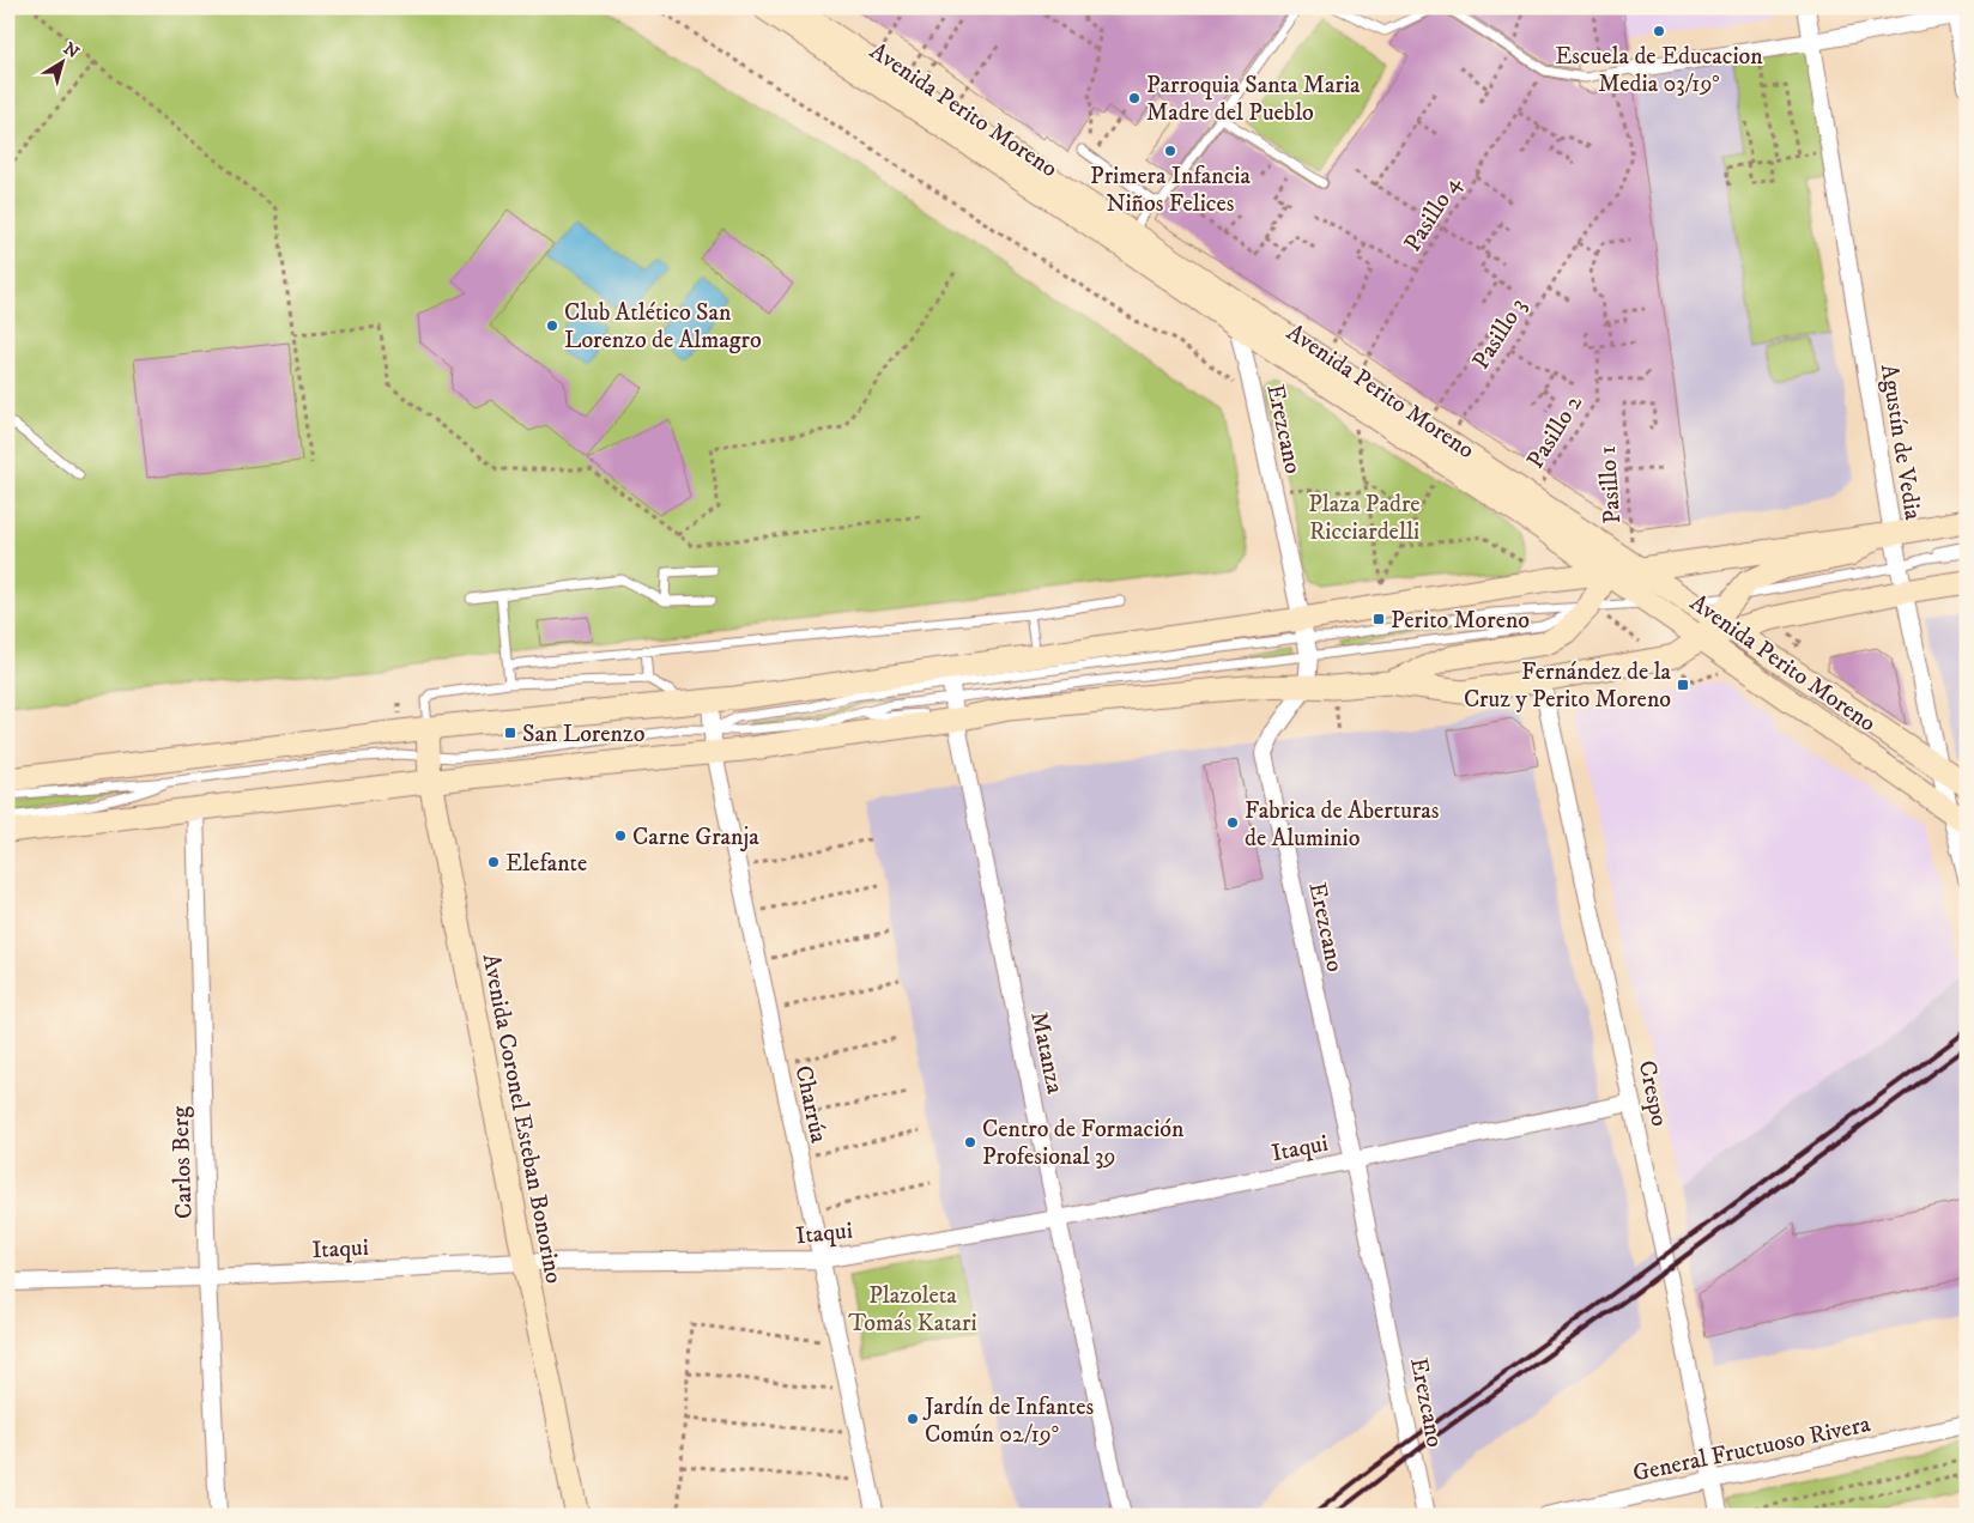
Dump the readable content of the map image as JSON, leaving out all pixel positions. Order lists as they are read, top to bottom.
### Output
{
  "streets": {
    "main road": ["Avenida Perito Moreno", "Avenida Coronel Esteban Bonorino"],
    "street": [
      "Erezcano",
      "Agustín de Vedia",
      "Matanza",
      "Crespo",
      "Charrúa",
      "Itaqui",
      "Carlos Berg",
      "General Fructuoso Rivera"
    ],
    "path": [
      "Pasillo 4",
      "Pasillo 3",
      "Pasillo 2",
      "Pasillo 1"
    ]
  },
  "crossings": [
    ["Avenida Perito Moreno", "Pasillo 4"],
    ["Avenida Perito Moreno", "Pasillo 3"],
    ["Avenida Perito Moreno", "Erezcano"],
    ["Avenida Perito Moreno", "Pasillo 2"],
    ["Avenida Perito Moreno", "Agustín de Vedia"],
    ["Avenida Perito Moreno", "Pasillo 1"],
    ["Erezcano", "Itaqui"],
    ["Matanza", "Itaqui"],
    ["Crespo", "Itaqui"],
    ["Crespo", "General Fructuoso Rivera"],
    ["Charrúa", "Itaqui"],
    ["Avenida Coronel Esteban Bonorino", "Itaqui"],
    ["Itaqui", "Carlos Berg"]
  ],
  "parks": ["Plaza Padre Ricciardelli", "Plazoleta Tomás Katari"],
  "places": {
    "other": [
      "Escuela de Educacion Media 03/19°",
      "Parroquia Santa Maria Madre del Pueblo",
      "Primera Infancia Niños Felices",
      "Club Atlético San Lorenzo de Almagro",
      "Fabrica de Aberturas de Aluminio",
      "Carne Granja",
      "Elefante",
      "Centro de Formación Profesional 39",
      "Jardín de Infantes Común 02/19°"
    ],
    "transit": ["Perito Moreno", "Fernández de la Cruz y Perito Moreno", "San Lorenzo"]
  },
  "north": "top right"
}
